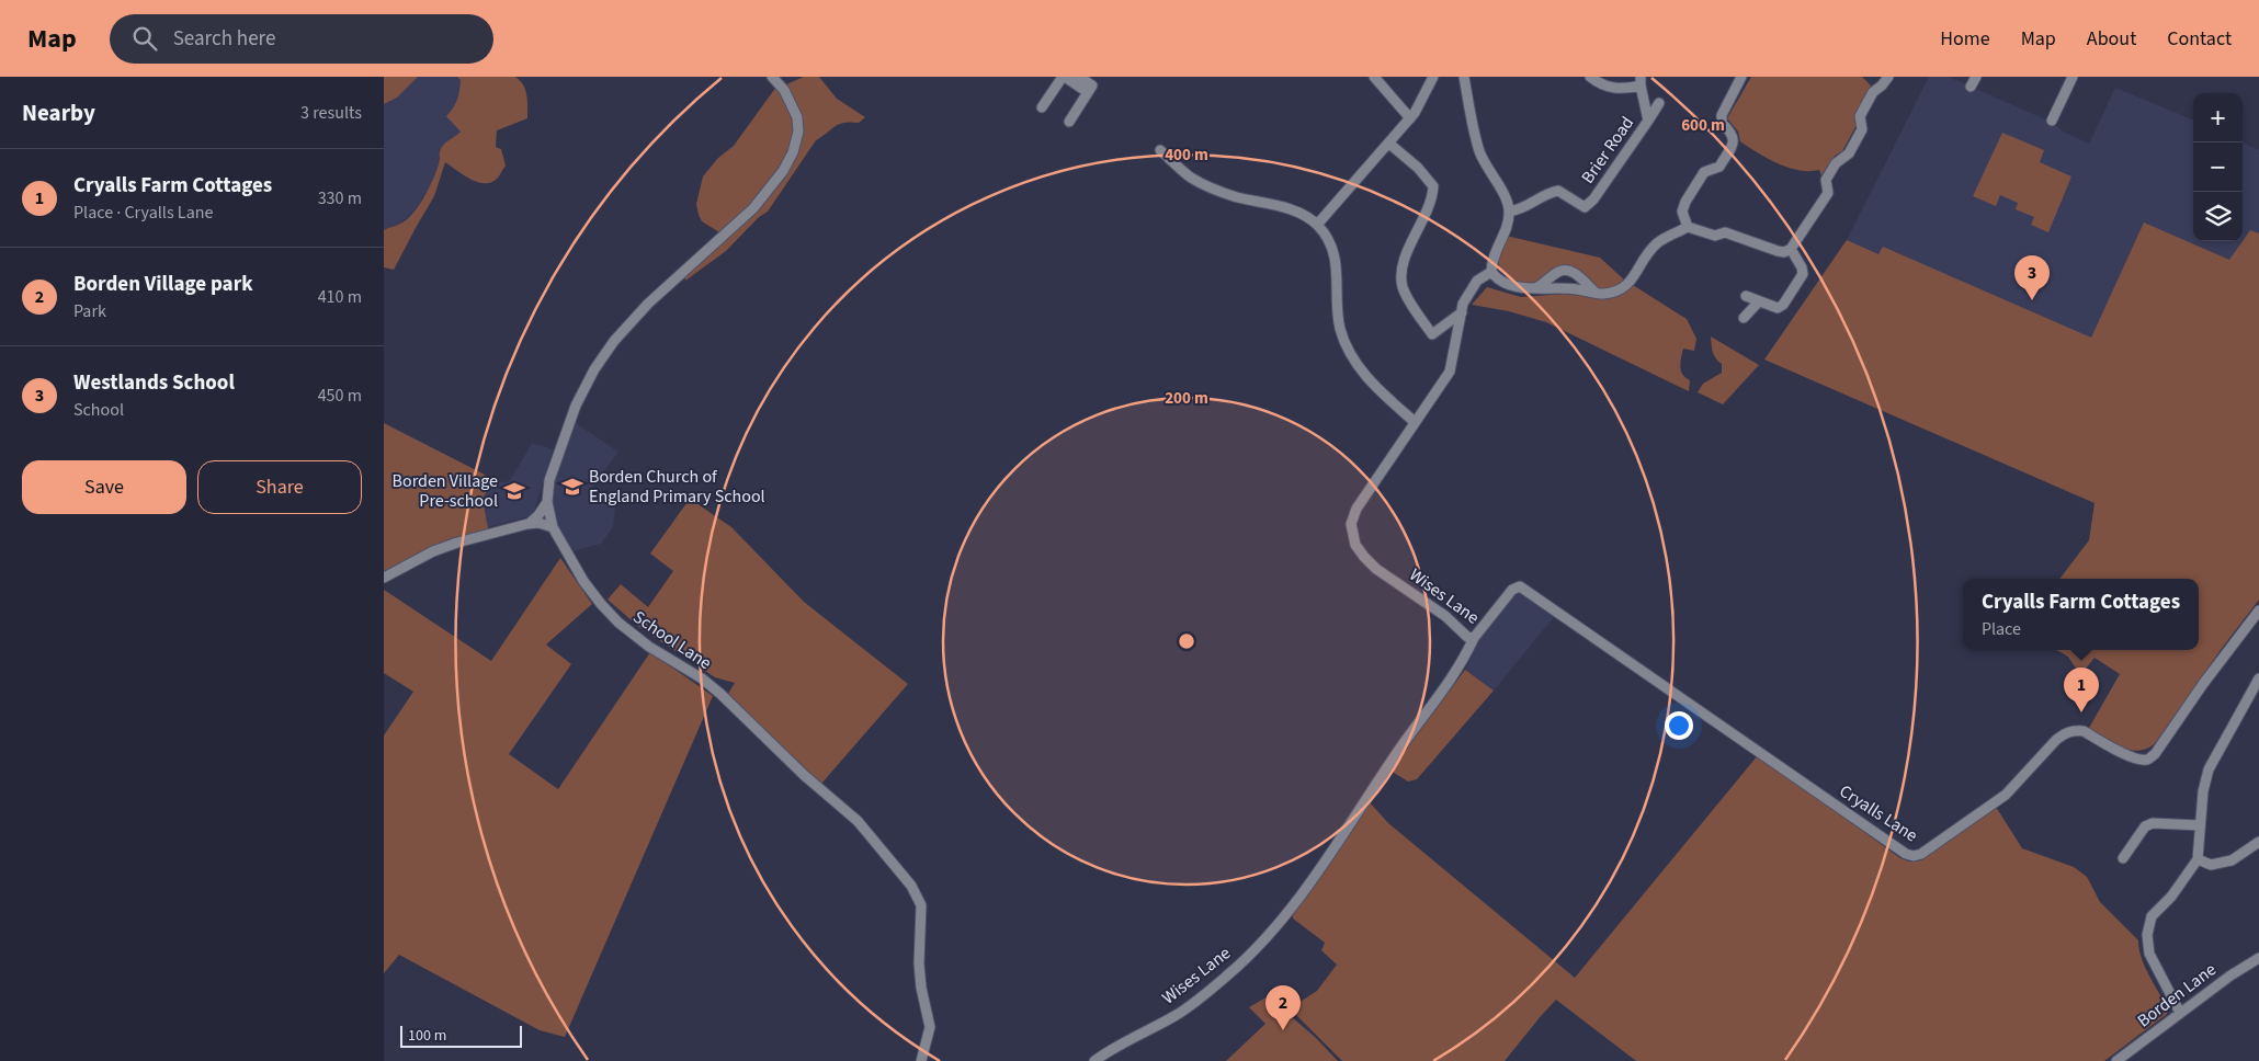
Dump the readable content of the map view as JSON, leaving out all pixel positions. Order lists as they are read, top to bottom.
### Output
{
  "streets": {
    "street": [
      "Brier Road",
      "Wises Lane",
      "School Lane",
      "Cryalls Lane",
      "Borden Lane"
    ]
  },
  "crossings": [
    ["Wises Lane", "Cryalls Lane"]
  ],
  "places": {
    "school or university": ["Borden Church of England Primary School", "Borden Village Pre-school"]
  },
  "scale_bar": "100 m",
  "page": {
    "header": "Map",
    "search": "Search here",
    "nav": [
      "Home",
      "Map",
      "About",
      "Contact"
    ],
    "heading": ["Nearby", "3 results"],
    "map_buttons": ["+", "−"],
    "list": [
      {
        "mark": "1",
        "name": "Cryalls Farm Cottages",
        "note": "Place · Cryalls Lane",
        "value": "330 m"
      },
      {
        "mark": "2",
        "name": "Borden Village park",
        "note": "Park",
        "value": "410 m"
      },
      {
        "mark": "3",
        "name": "Westlands School",
        "note": "School",
        "value": "450 m"
      }
    ],
    "pins": ["3", "1", "2"],
    "buttons": ["Save", "Share"],
    "popup": ["Cryalls Farm Cottages", "Place"],
    "scale": "100 m"
  },
  "rings": ["600 m", "400 m", "200 m"]
}
